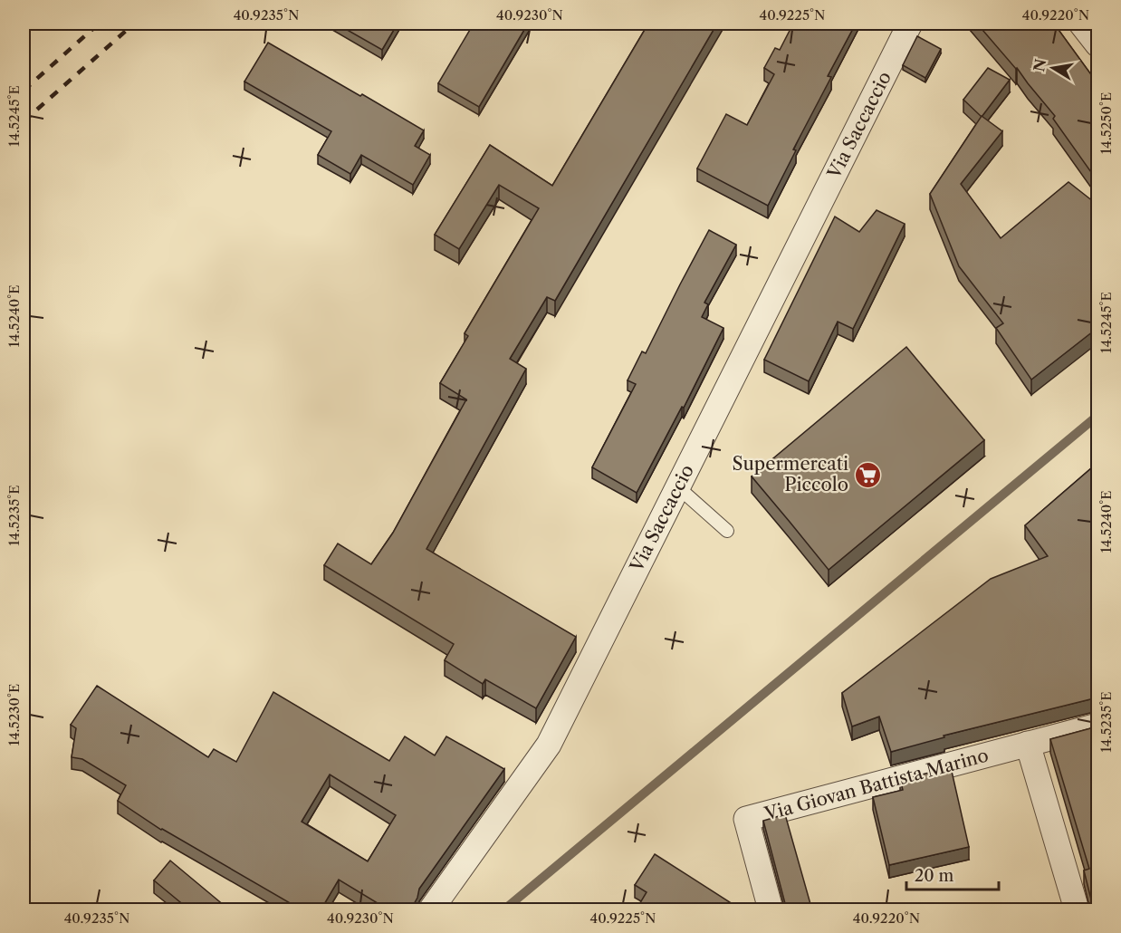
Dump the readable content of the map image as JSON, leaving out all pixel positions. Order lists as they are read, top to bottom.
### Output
{
  "streets": {
    "street": ["Via Saccaccio", "Via Giovan Battista Marino"]
  },
  "places": {
    "supermarket": ["Supermercati Piccolo"]
  },
  "scale_bar": "20 m",
  "north": "left",
  "coordinates": [
    "40.9235°N",
    "40.9230°N",
    "40.9225°N",
    "40.9220°N",
    "14.5245°E",
    "14.5250°E",
    "14.5240°E",
    "14.5235°E",
    "14.5230°E"
  ]
}
